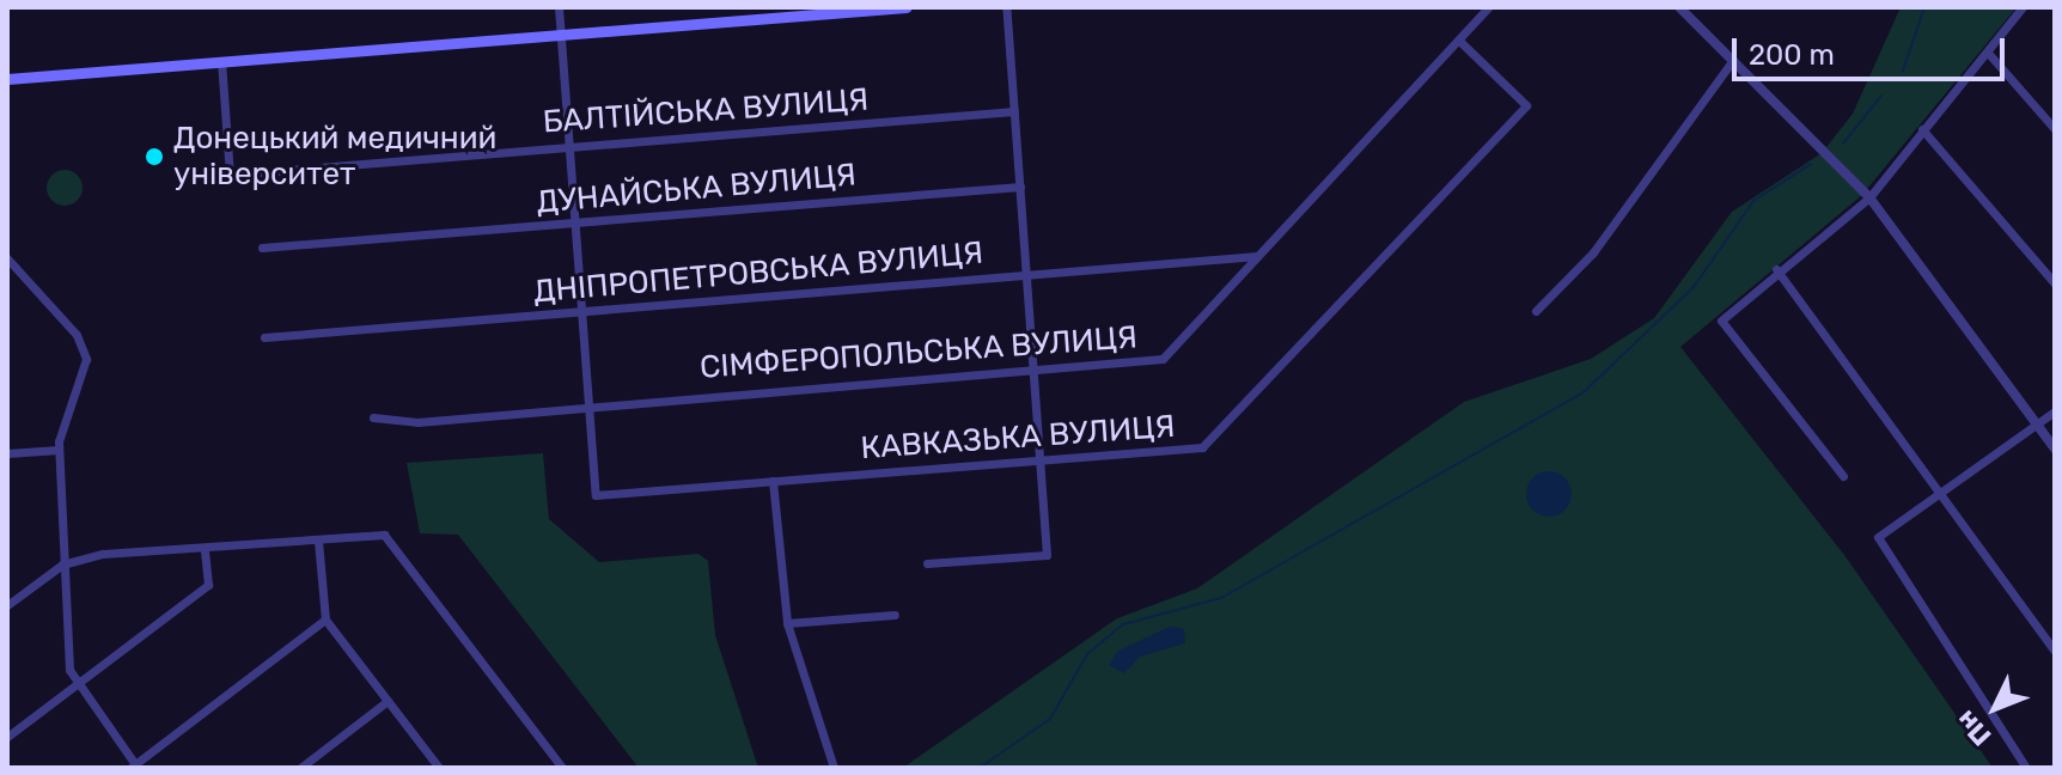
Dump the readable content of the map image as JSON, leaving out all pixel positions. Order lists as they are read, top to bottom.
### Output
{
  "streets": {
    "street": [
      "БАЛТІЙСЬКА ВУЛИЦЯ",
      "ДУНАЙСЬКА ВУЛИЦЯ",
      "ДНІПРОПЕТРОВСЬКА ВУЛИЦЯ",
      "СІМФЕРОПОЛЬСЬКА ВУЛИЦЯ",
      "КАВКАЗЬКА ВУЛИЦЯ"
    ]
  },
  "crossings": [
    ["ДНІПРОПЕТРОВСЬКА ВУЛИЦЯ", "СІМФЕРОПОЛЬСЬКА ВУЛИЦЯ"],
    ["СІМФЕРОПОЛЬСЬКА ВУЛИЦЯ", "КАВКАЗЬКА ВУЛИЦЯ"]
  ],
  "places": ["Донецький медичний університет"],
  "scale_bar": "200 m",
  "north": "bottom left"
}
